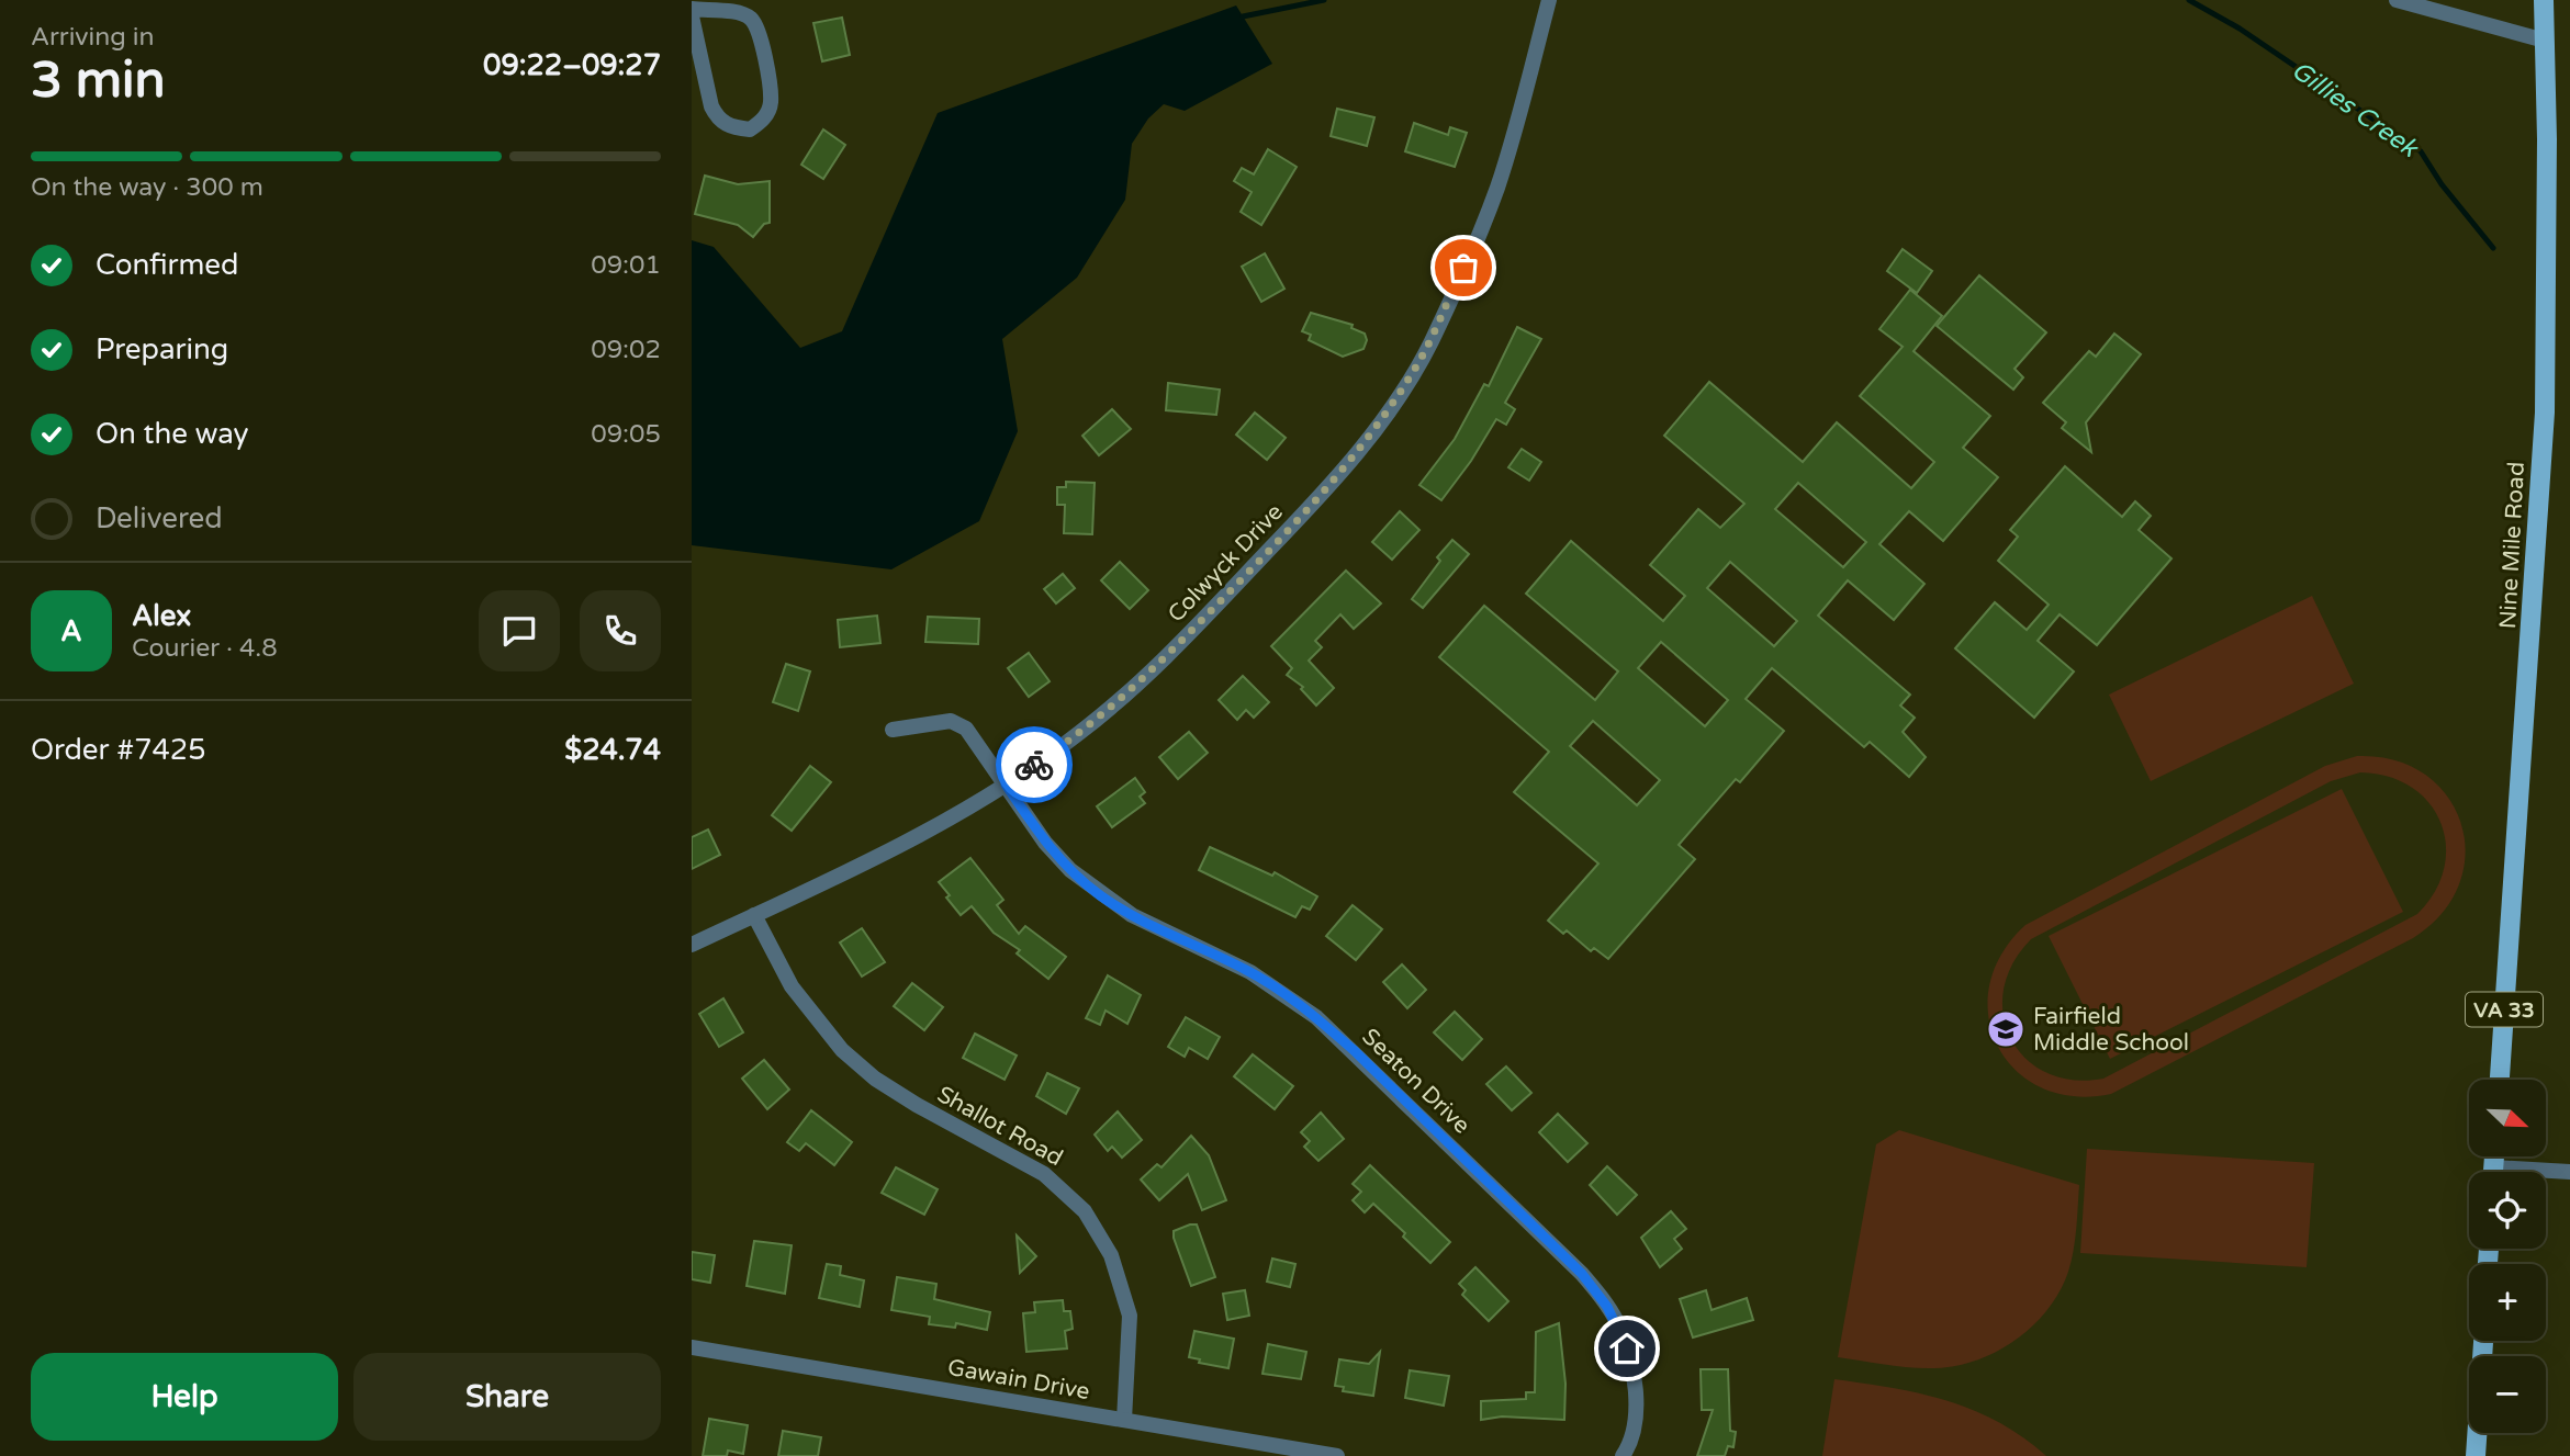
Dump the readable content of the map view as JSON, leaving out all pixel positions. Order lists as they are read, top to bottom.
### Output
{
  "streets": {
    "main road": ["Nine Mile Road", "VA 33"],
    "street": [
      "Colwyck Drive",
      "Seaton Drive",
      "Shallot Road",
      "Gawain Drive"
    ]
  },
  "crossings": [
    ["Colwyck Drive", "Seaton Drive"],
    ["Colwyck Drive", "Shallot Road"],
    ["Shallot Road", "Gawain Drive"]
  ],
  "water": ["Gillies Creek"],
  "places": {
    "school or university": ["Fairfield Middle School"]
  },
  "north": "bottom right",
  "page": {
    "heading": ["3 min", "Arriving in", "09:22–09:27"],
    "panel": [
      "Alex",
      "Courier · 4.8",
      "Order #7425",
      "$24.74"
    ],
    "bar": "On the way · 300 m",
    "list": [
      ["Confirmed", "09:01"],
      ["Preparing", "09:02"],
      ["On the way", "09:05"],
      "Delivered"
    ],
    "round": "A",
    "map_buttons": ["+", "−"],
    "buttons": ["Help", "Share"]
  }
}
